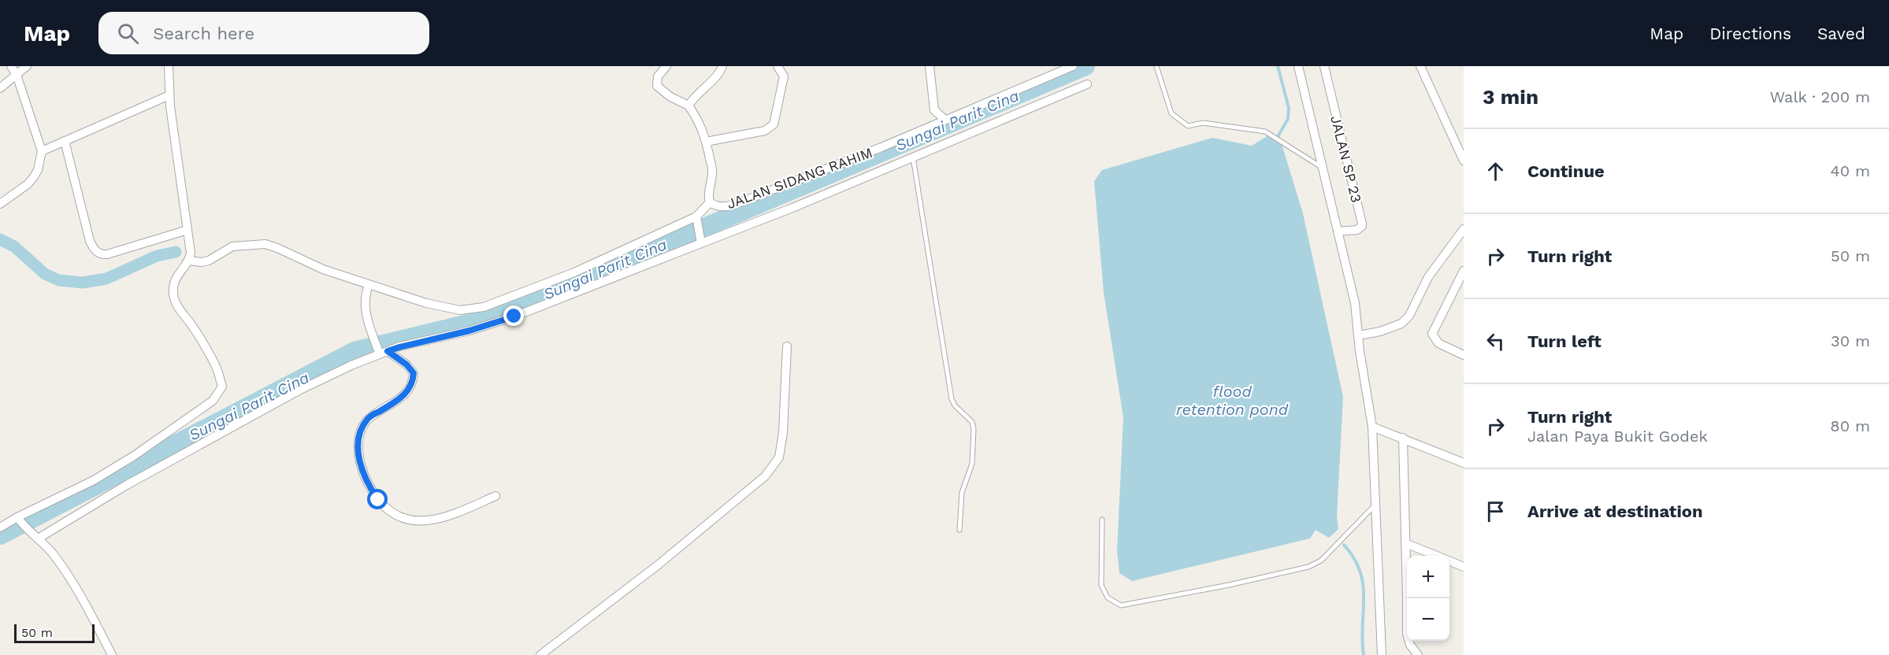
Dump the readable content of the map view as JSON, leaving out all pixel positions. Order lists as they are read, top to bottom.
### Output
{
  "streets": {
    "street": ["JALAN SP 23", "JALAN SIDANG RAHIM"]
  },
  "water": ["Sungai Parit Cina", "flood retention pond"],
  "scale_bar": "50 m",
  "page": {
    "header": "Map",
    "search": "Search here",
    "nav": ["Map", "Directions", "Saved"],
    "heading": ["3 min", "Walk · 200 m"],
    "list": [
      ["Continue", "40 m"],
      ["Turn right", "50 m"],
      ["Turn left", "30 m"],
      ["Turn right", "Jalan Paya Bukit Godek", "80 m"],
      "Arrive at destination"
    ],
    "map_buttons": ["+", "−"],
    "scale": "50 m"
  }
}
